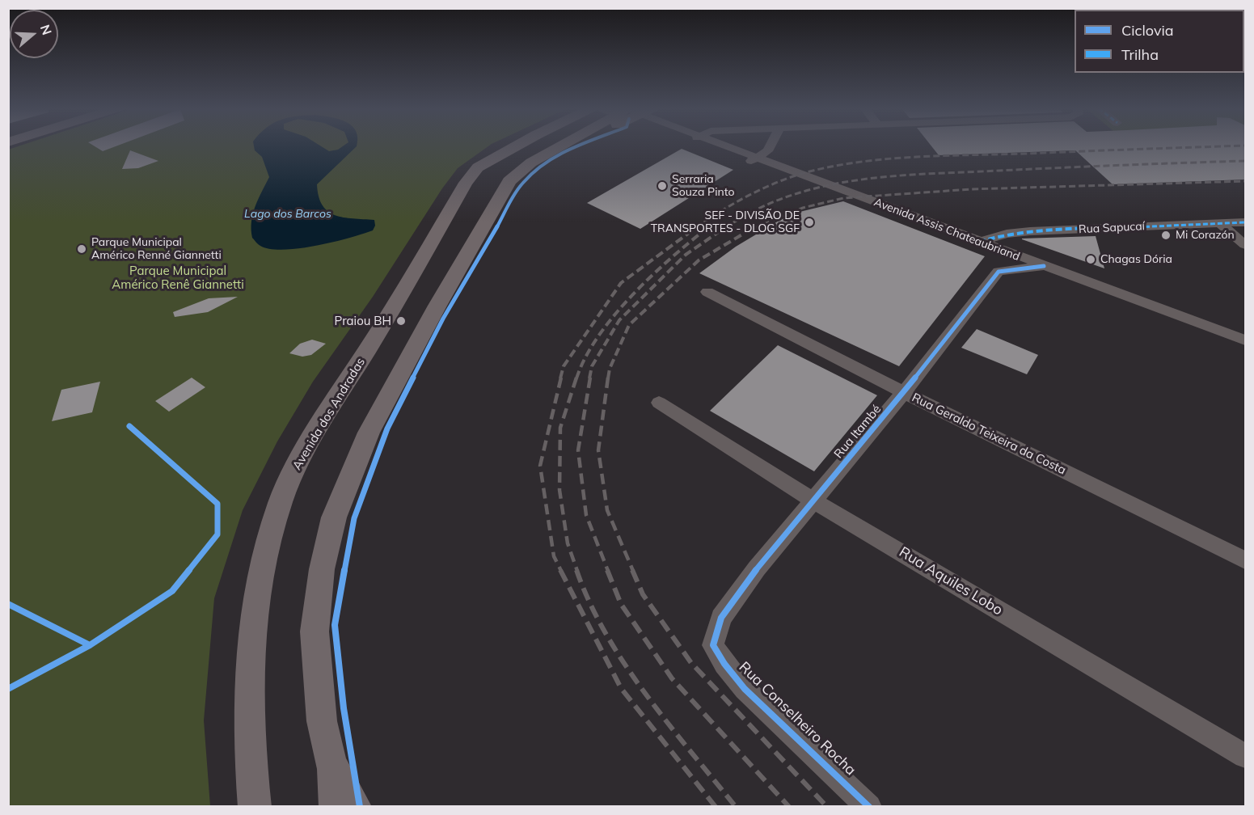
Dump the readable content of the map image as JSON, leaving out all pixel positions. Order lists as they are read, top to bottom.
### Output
{
  "streets": {
    "main road": ["Avenida dos Andradas"],
    "street": [
      "Rua Sapucaí",
      "Avenida Assis Chateaubriand",
      "Rua Itambé",
      "Rua Geraldo Teixeira da Costa",
      "Rua Aquiles Lobo",
      "Rua Conselheiro Rocha"
    ]
  },
  "crossings": [
    ["Rua Sapucaí", "Avenida Assis Chateaubriand"],
    ["Rua Itambé", "Rua Geraldo Teixeira da Costa"],
    ["Rua Itambé", "Rua Aquiles Lobo"],
    ["Rua Itambé", "Rua Conselheiro Rocha"]
  ],
  "water": ["Lago dos Barcos"],
  "parks": ["Parque Municipal Américo Renê Giannetti"],
  "places": [
    "Serraria Souza Pinto",
    "SEF - DIVISÃO DE TRANSPORTES - DLOG SGF",
    "Mi Corazón",
    "Parque Municipal Américo Renné Giannetti",
    "Chagas Dória",
    "Praiou BH"
  ],
  "legend": ["Ciclovia", "Trilha"],
  "north": "right"
}
